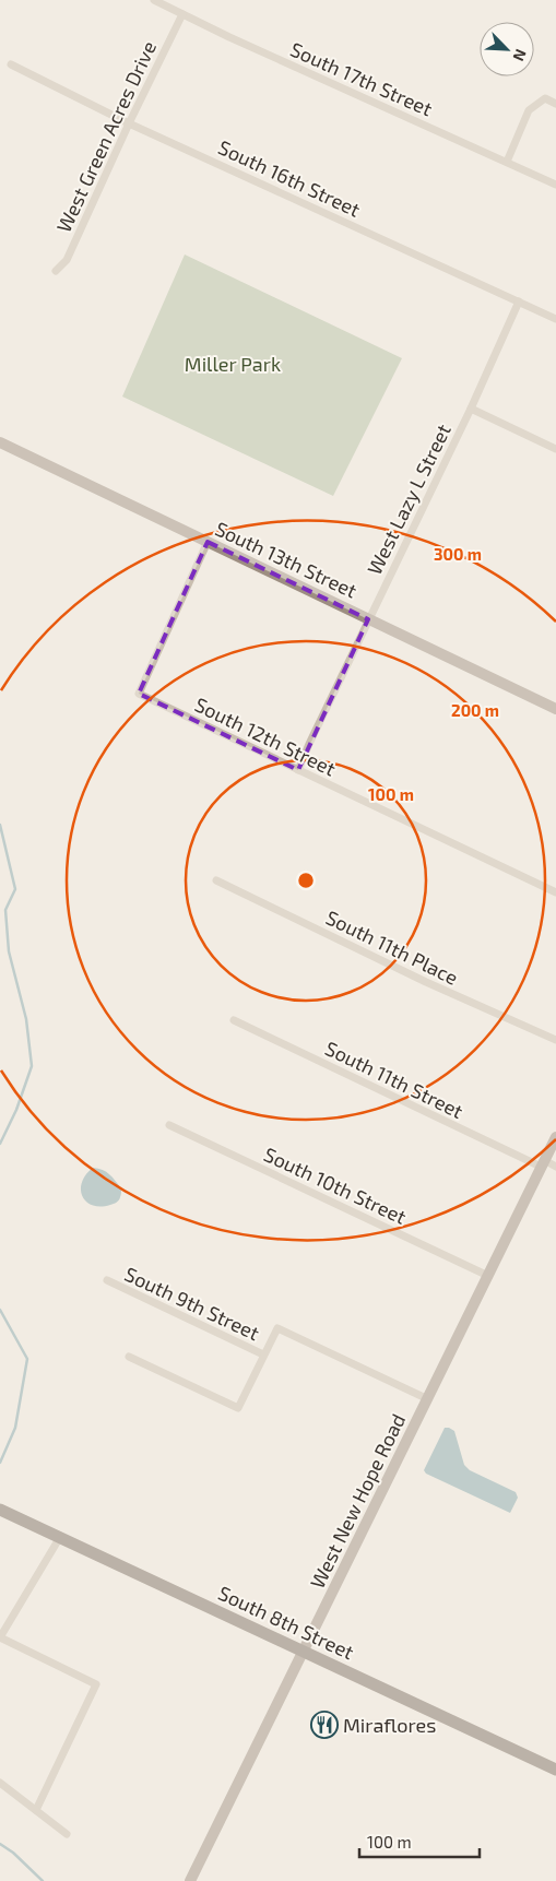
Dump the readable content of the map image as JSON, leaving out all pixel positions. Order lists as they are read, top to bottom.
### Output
{
  "streets": {
    "main road": ["South 13th Street", "West New Hope Road", "South 8th Street"],
    "street": [
      "South 17th Street",
      "West Green Acres Drive",
      "South 16th Street",
      "West Lazy L Street",
      "South 12th Street",
      "South 11th Place",
      "South 11th Street",
      "South 10th Street",
      "South 9th Street"
    ]
  },
  "crossings": [
    ["South 17th Street", "West Green Acres Drive"],
    ["West Green Acres Drive", "South 16th Street"],
    ["South 16th Street", "West Lazy L Street"],
    ["West Lazy L Street", "South 13th Street"],
    ["West Lazy L Street", "South 12th Street"],
    ["South 13th Street", "South 12th Street"],
    ["South 11th Street", "West New Hope Road"],
    ["South 10th Street", "West New Hope Road"],
    ["South 9th Street", "West New Hope Road"],
    ["West New Hope Road", "South 8th Street"]
  ],
  "parks": ["Miller Park"],
  "places": {
    "restaurant": ["Miraflores"]
  },
  "scale_bar": "100 m",
  "north": "bottom right",
  "rings": ["300 m", "200 m", "100 m"]
}
